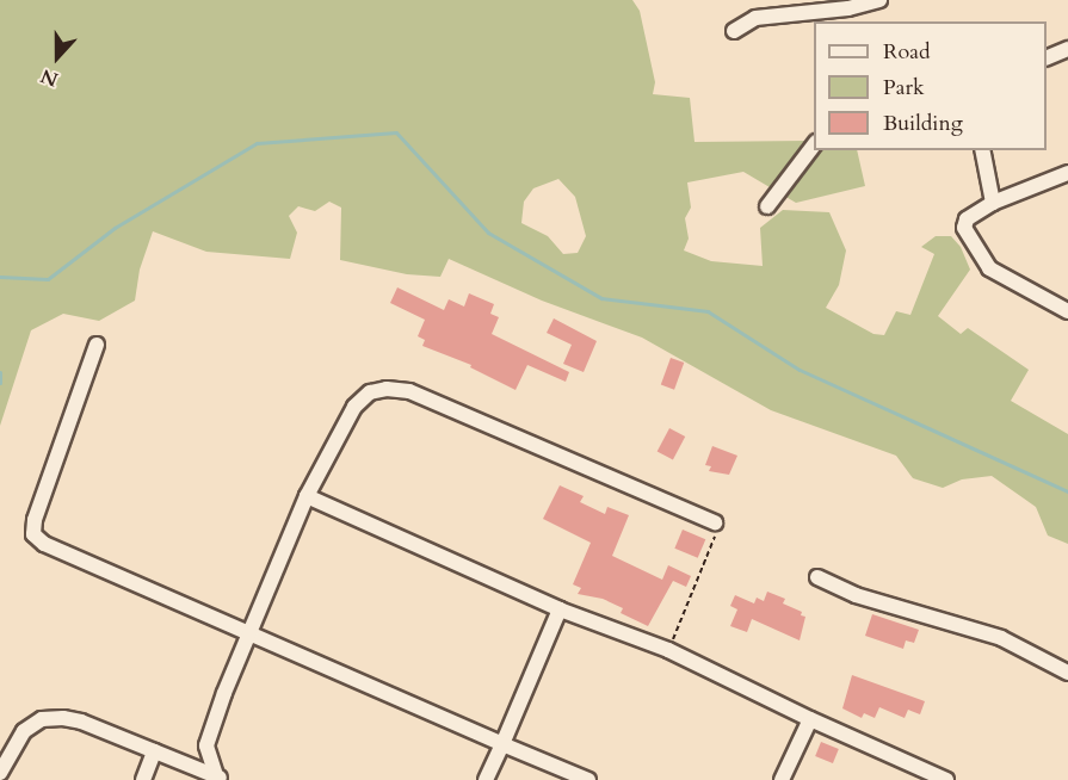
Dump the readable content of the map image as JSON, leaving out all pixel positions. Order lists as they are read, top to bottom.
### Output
{
  "legend": ["Road", "Park", "Building"],
  "north": "bottom"
}
